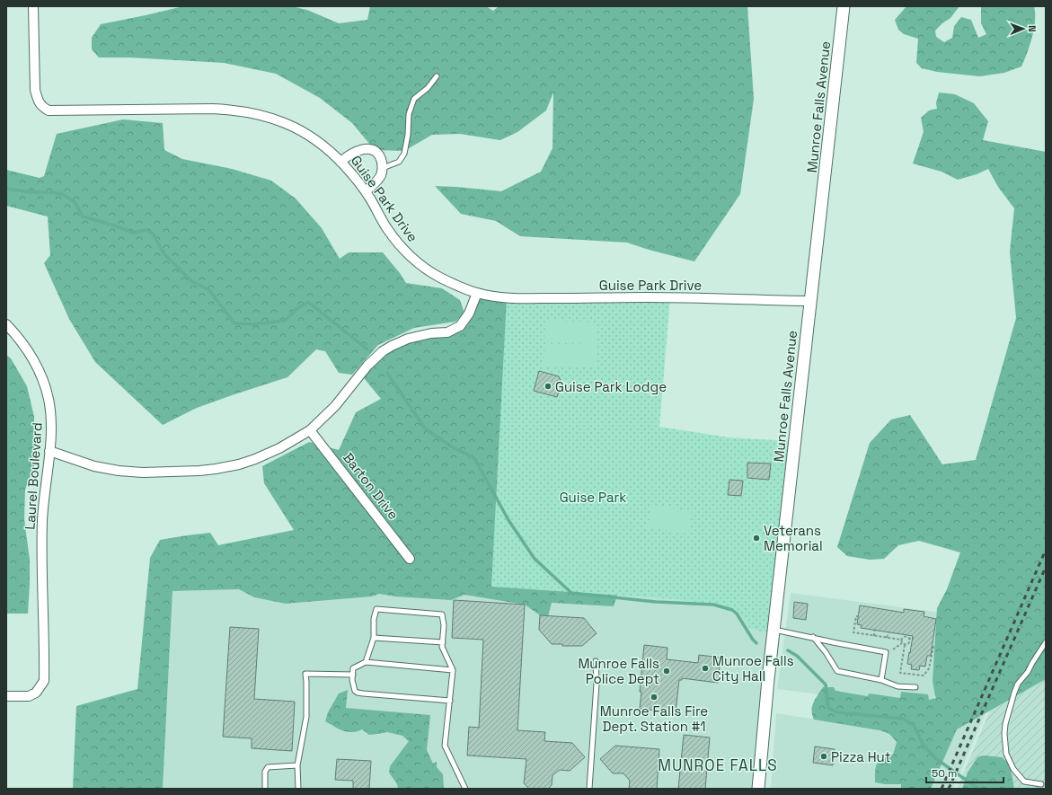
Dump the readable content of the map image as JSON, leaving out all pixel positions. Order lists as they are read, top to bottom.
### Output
{
  "streets": {
    "street": [
      "Munroe Falls Avenue",
      "Guise Park Drive",
      "Laurel Boulevard",
      "Barton Drive"
    ]
  },
  "crossings": [
    ["Munroe Falls Avenue", "Guise Park Drive"]
  ],
  "districts": ["MUNROE FALLS"],
  "parks": ["Guise Park"],
  "places": [
    "Guise Park Lodge",
    "Veterans Memorial",
    "Munroe Falls City Hall",
    "Munroe Falls Police Dept",
    "Munroe Falls Fire Dept. Station #1",
    "Pizza Hut"
  ],
  "scale_bar": "50 m",
  "north": "right"
}
